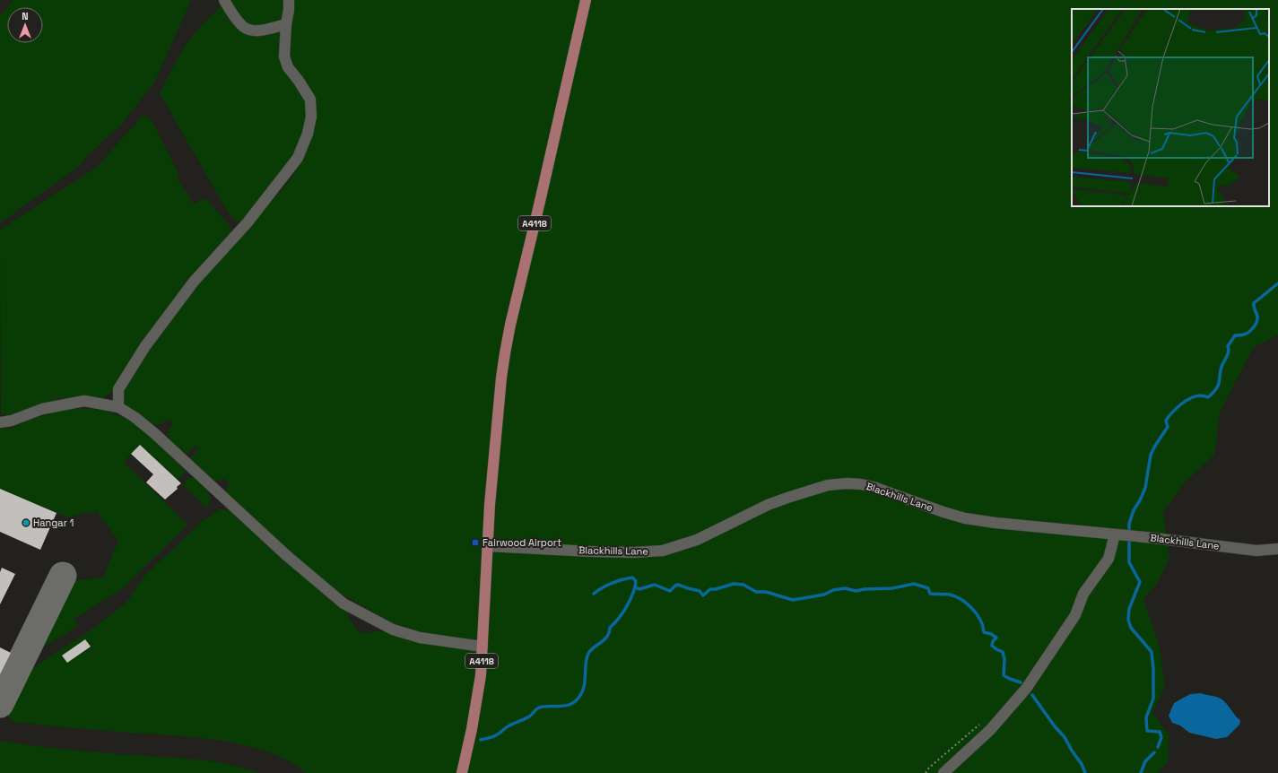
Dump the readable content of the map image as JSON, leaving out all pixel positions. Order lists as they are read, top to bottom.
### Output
{
  "streets": {
    "main road": ["A4118"],
    "street": ["Blackhills Lane"]
  },
  "crossings": [
    ["A4118", "Blackhills Lane"]
  ],
  "places": {
    "other": ["Hangar 1"],
    "transit": ["Fairwood Airport"]
  },
  "north": "top"
}
